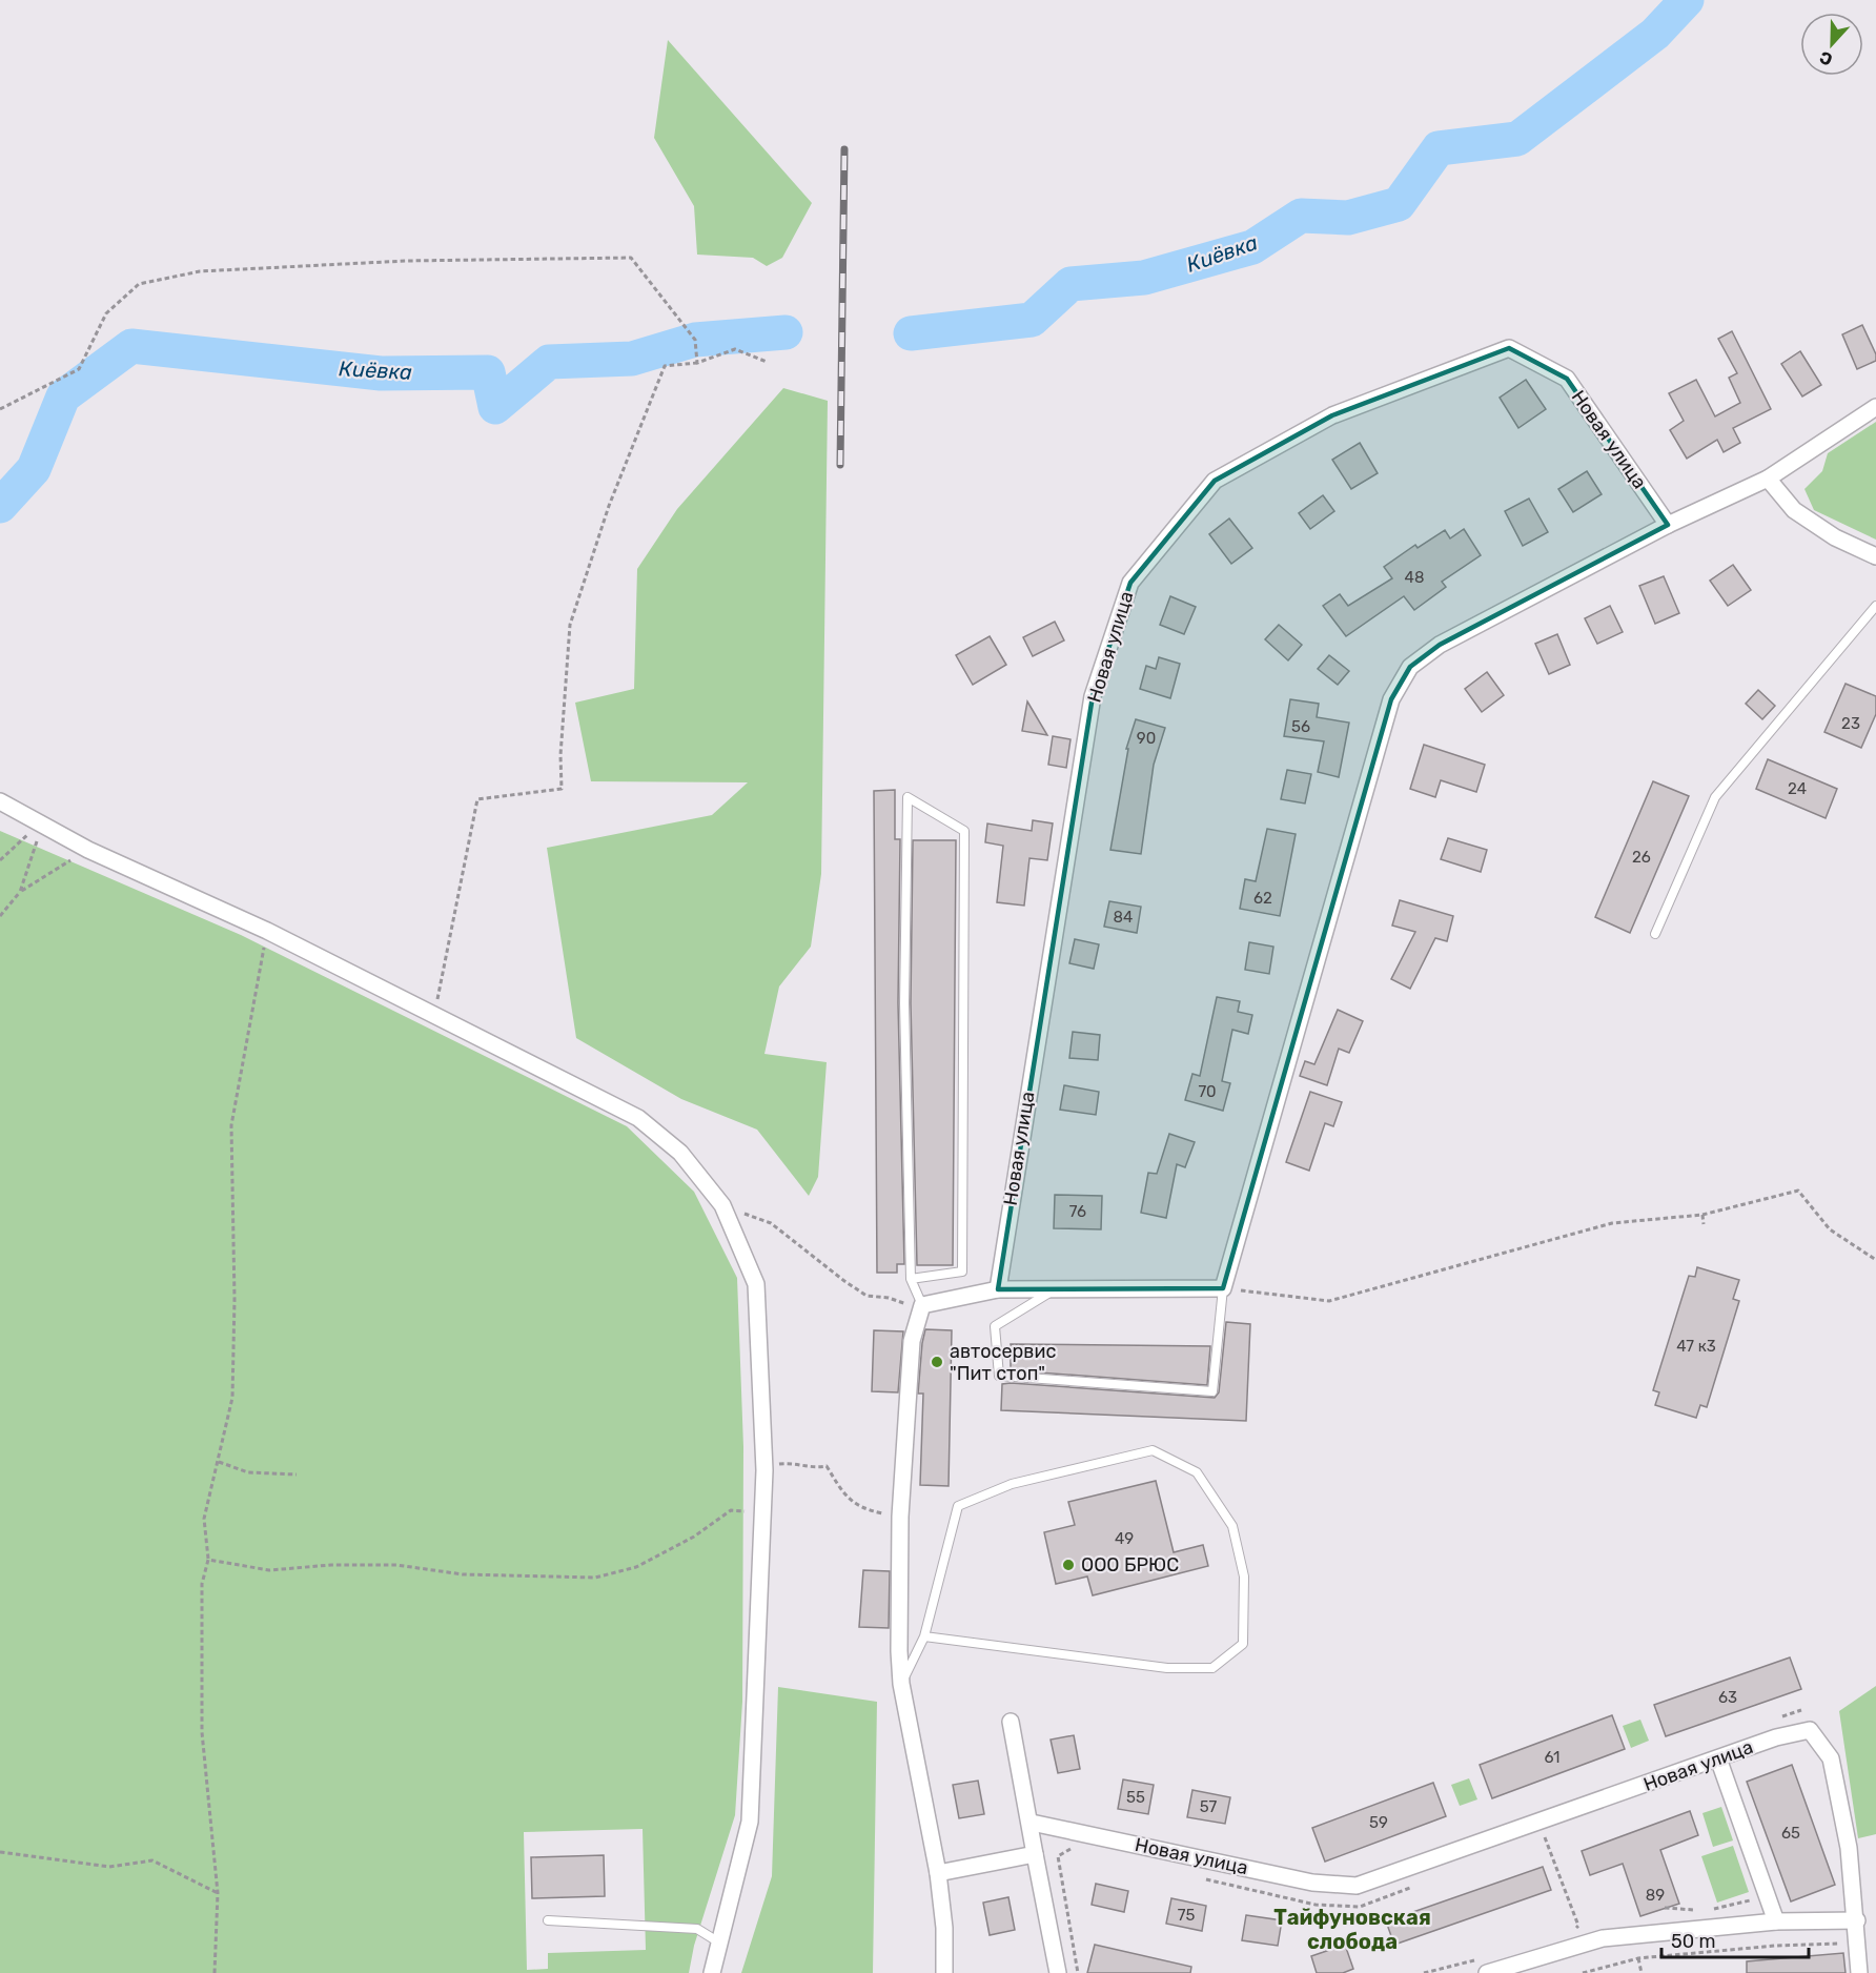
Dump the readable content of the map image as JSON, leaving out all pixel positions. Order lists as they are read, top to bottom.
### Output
{
  "streets": {
    "street": ["Новая улица"]
  },
  "districts": ["Тайфуновская слобода"],
  "water": ["Киёвка"],
  "places": ["автосервис \"Пит стоп\"", "ООО БРЮС"],
  "house_numbers": [
    "48",
    "23",
    "56",
    "90",
    "24",
    "26",
    "62",
    "84",
    "70",
    "76",
    "47 к3",
    "49",
    "63",
    "61",
    "55",
    "57",
    "59",
    "65",
    "89",
    "75"
  ],
  "scale_bar": "50 m",
  "north": "bottom"
}
